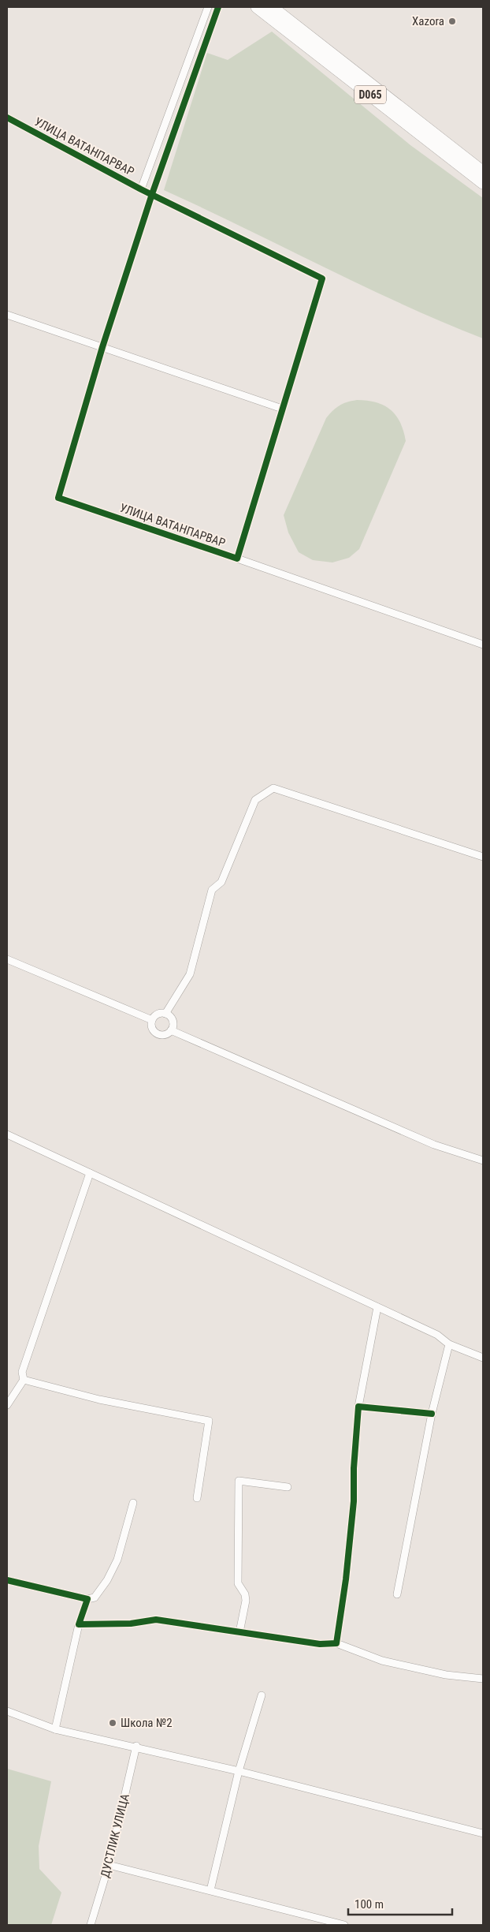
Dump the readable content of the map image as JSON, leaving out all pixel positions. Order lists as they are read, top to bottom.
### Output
{
  "streets": {
    "main road": ["D065"],
    "street": ["УЛИЦА ВАТАНПАРВАР", "ДУСТЛИК УЛИЦА"]
  },
  "places": ["Xazora", "Школа №2"],
  "scale_bar": "100 m"
}
